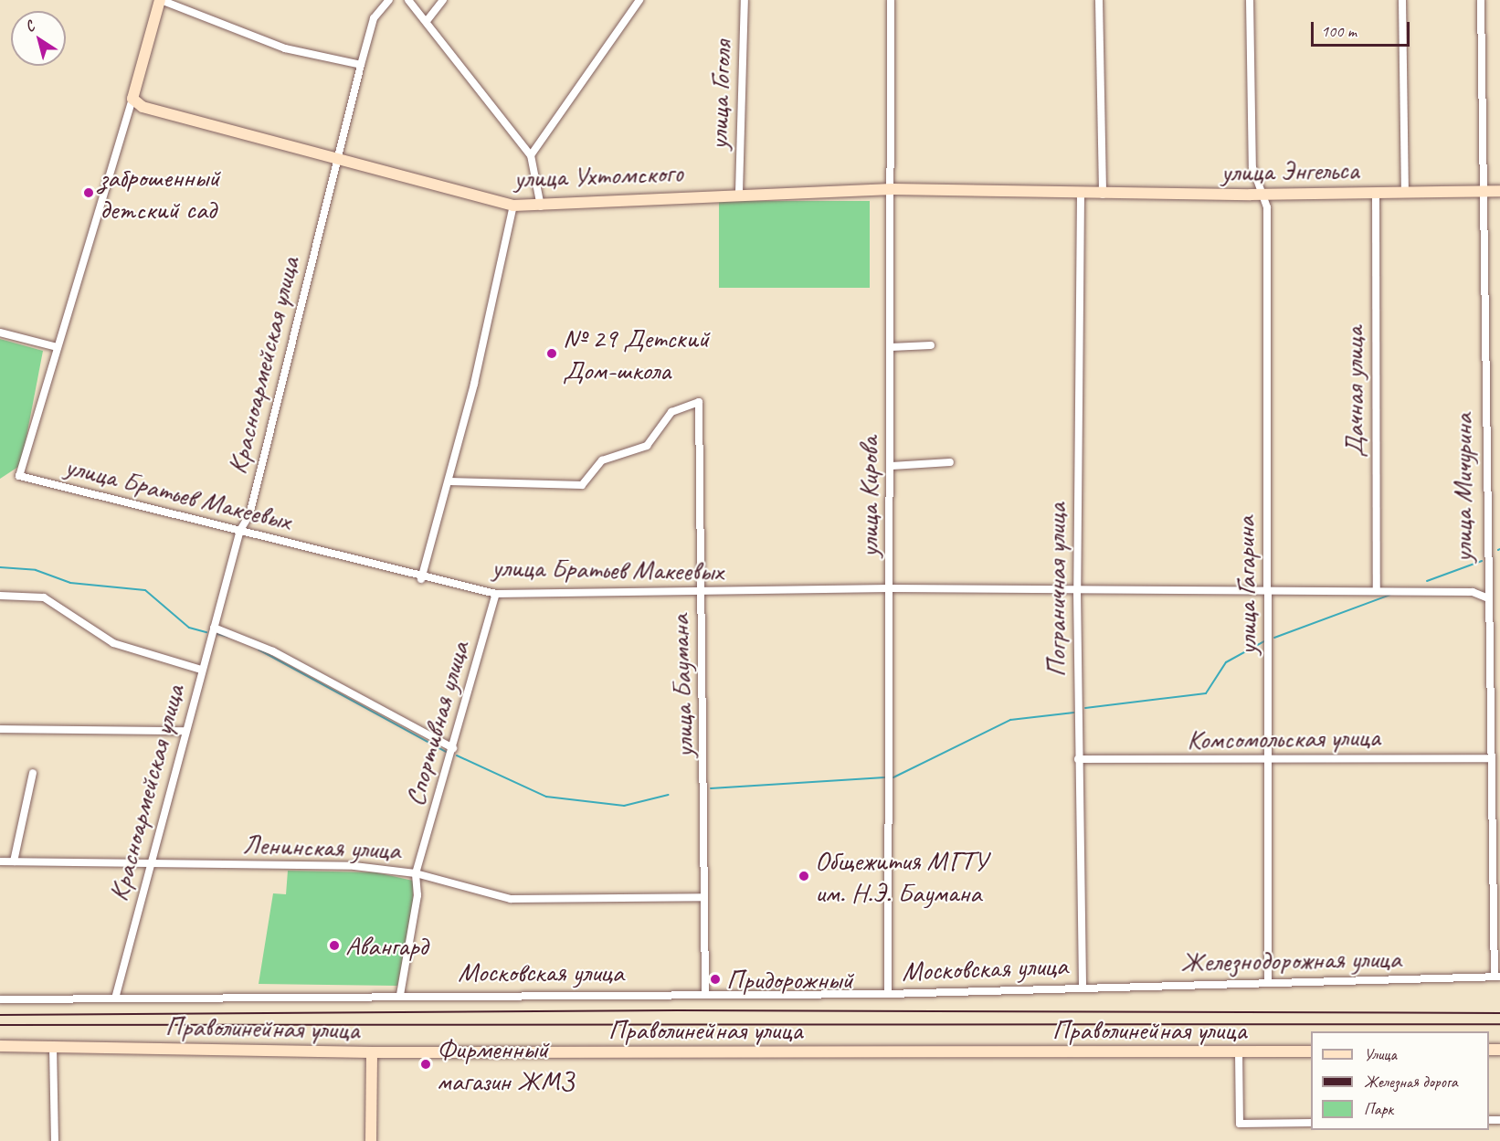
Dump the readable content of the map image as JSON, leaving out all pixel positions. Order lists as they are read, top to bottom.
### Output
{
  "streets": {
    "main road": ["улица Энгельса", "улица Ухтомского", "Праволинейная улица"],
    "street": [
      "улица Гоголя",
      "Красноармейская улица",
      "Дачная улица",
      "улица Мичурина",
      "улица Братьев Макеевых",
      "улица Кирова",
      "улица Гагарина",
      "Пограничная улица",
      "улица Баумана",
      "Спортивная улица",
      "Комсомольская улица",
      "Ленинская улица",
      "Железнодорожная улица",
      "Московская улица"
    ]
  },
  "crossings": [
    ["улица Гоголя", "улица Ухтомского"],
    ["улица Энгельса", "улица Ухтомского"],
    ["улица Энгельса", "Дачная улица"],
    ["улица Энгельса", "улица Мичурина"],
    ["улица Энгельса", "улица Гагарина"],
    ["улица Энгельса", "Пограничная улица"],
    ["улица Ухтомского", "Красноармейская улица"],
    ["улица Ухтомского", "улица Кирова"],
    ["улица Ухтомского", "Пограничная улица"],
    ["Красноармейская улица", "улица Братьев Макеевых"],
    ["Красноармейская улица", "Ленинская улица"],
    ["Красноармейская улица", "Московская улица"],
    ["Дачная улица", "улица Братьев Макеевых"],
    ["улица Мичурина", "улица Братьев Макеевых"],
    ["улица Мичурина", "Комсомольская улица"],
    ["улица Мичурина", "Железнодорожная улица"],
    ["улица Братьев Макеевых", "улица Кирова"],
    ["улица Братьев Макеевых", "улица Гагарина"],
    ["улица Братьев Макеевых", "Пограничная улица"],
    ["улица Братьев Макеевых", "улица Баумана"],
    ["улица Братьев Макеевых", "Спортивная улица"],
    ["улица Кирова", "Московская улица"],
    ["улица Гагарина", "Комсомольская улица"],
    ["улица Гагарина", "Железнодорожная улица"],
    ["Пограничная улица", "Комсомольская улица"],
    ["Пограничная улица", "Железнодорожная улица"],
    ["Пограничная улица", "Московская улица"],
    ["улица Баумана", "Ленинская улица"],
    ["улица Баумана", "Московская улица"],
    ["Спортивная улица", "Ленинская улица"],
    ["Спортивная улица", "Московская улица"],
    ["Железнодорожная улица", "Московская улица"]
  ],
  "places": [
    "заброшенный детский сад",
    "№ 29 Детский Дом-школа",
    "Общежития МГТУ им. Н.Э. Баумана",
    "Авангард",
    "Придорожный",
    "Фирменный магазин ЖМЗ"
  ],
  "legend": ["Улица", "Железная дорога", "Парк"],
  "scale_bar": "100 m",
  "north": "top left"
}
